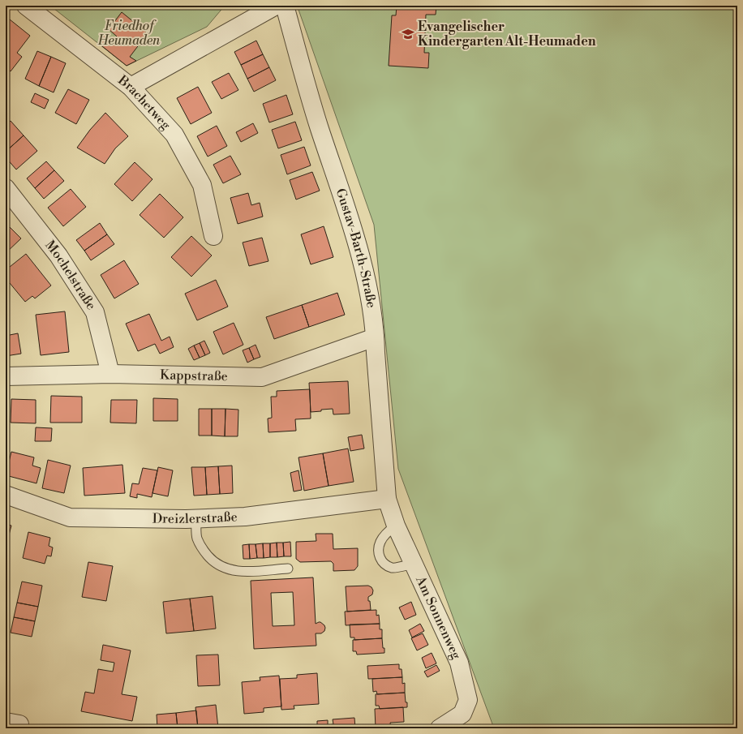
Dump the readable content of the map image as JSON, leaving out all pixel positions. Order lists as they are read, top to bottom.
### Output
{
  "streets": {
    "street": [
      "Brachetweg",
      "Gustav-Barth-Straße",
      "Mochelstraße",
      "Kappstraße",
      "Dreizlerstraße",
      "Am Sonnenweg"
    ]
  },
  "crossings": [
    ["Gustav-Barth-Straße", "Kappstraße"],
    ["Gustav-Barth-Straße", "Dreizlerstraße"],
    ["Gustav-Barth-Straße", "Am Sonnenweg"],
    ["Mochelstraße", "Kappstraße"],
    ["Dreizlerstraße", "Am Sonnenweg"]
  ],
  "parks": ["Friedhof Heumaden"],
  "places": {
    "school or university": ["Evangelischer Kindergarten Alt-Heumaden"]
  }
}
